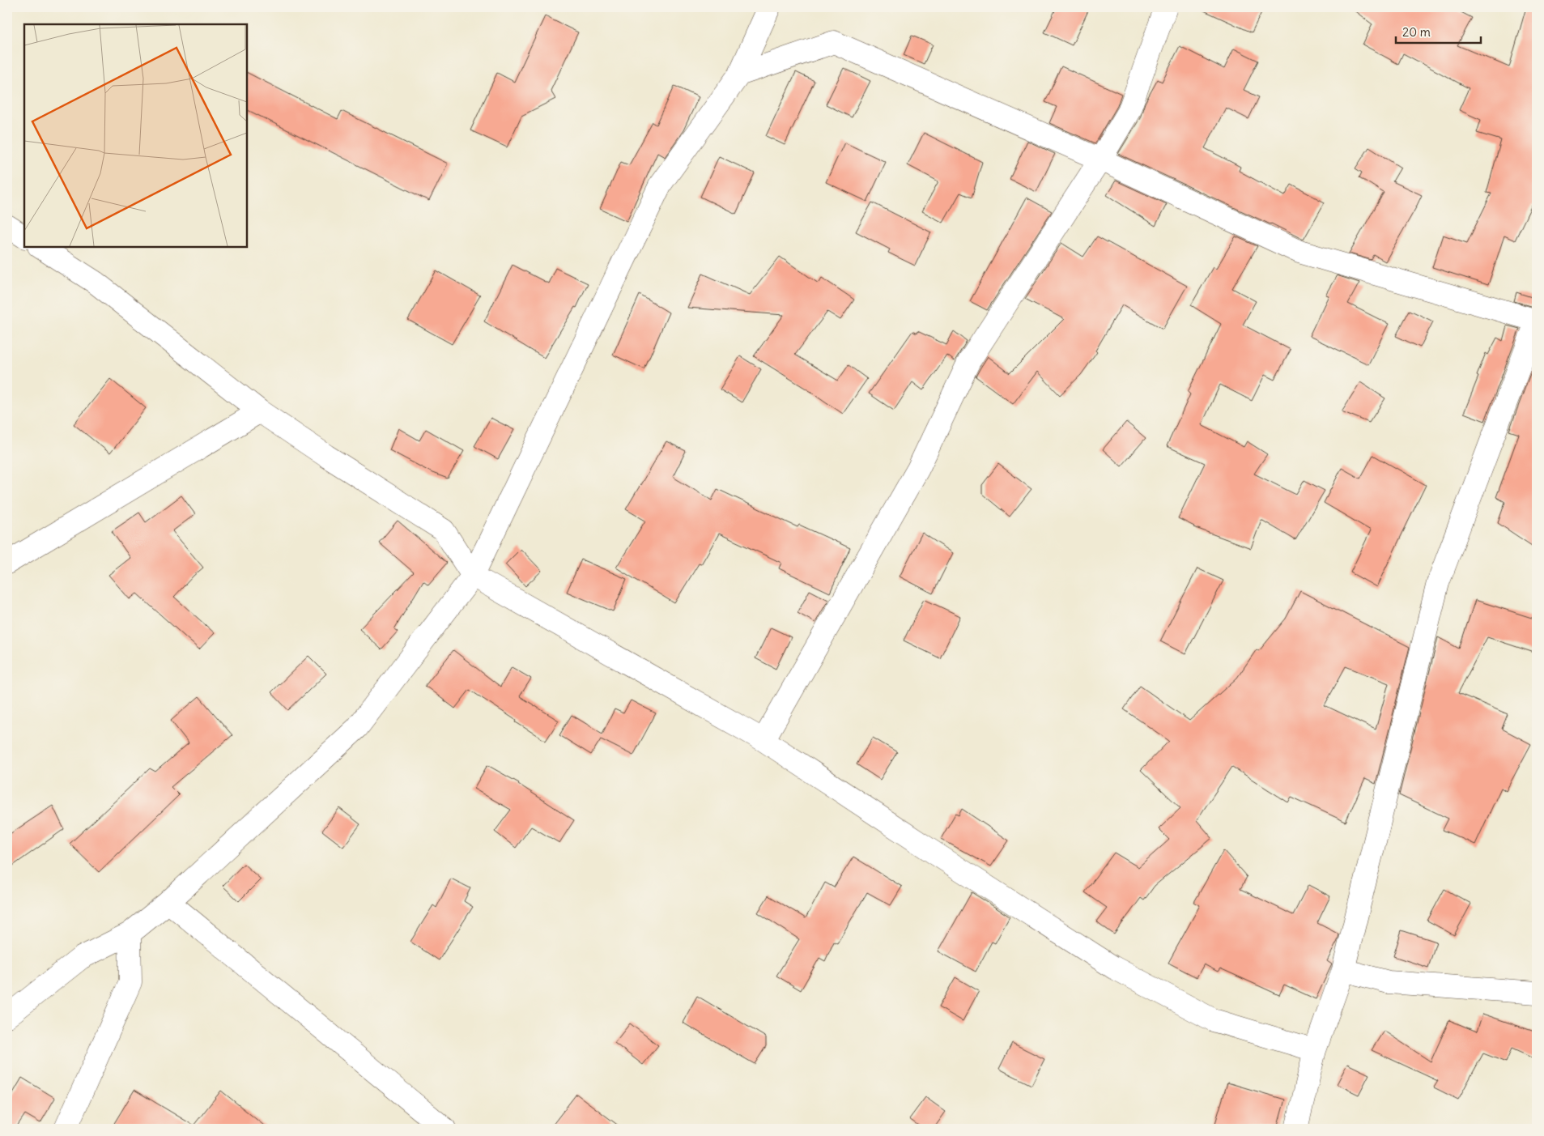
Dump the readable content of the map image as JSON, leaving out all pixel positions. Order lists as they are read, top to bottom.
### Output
{
  "scale_bar": "20 m"
}
